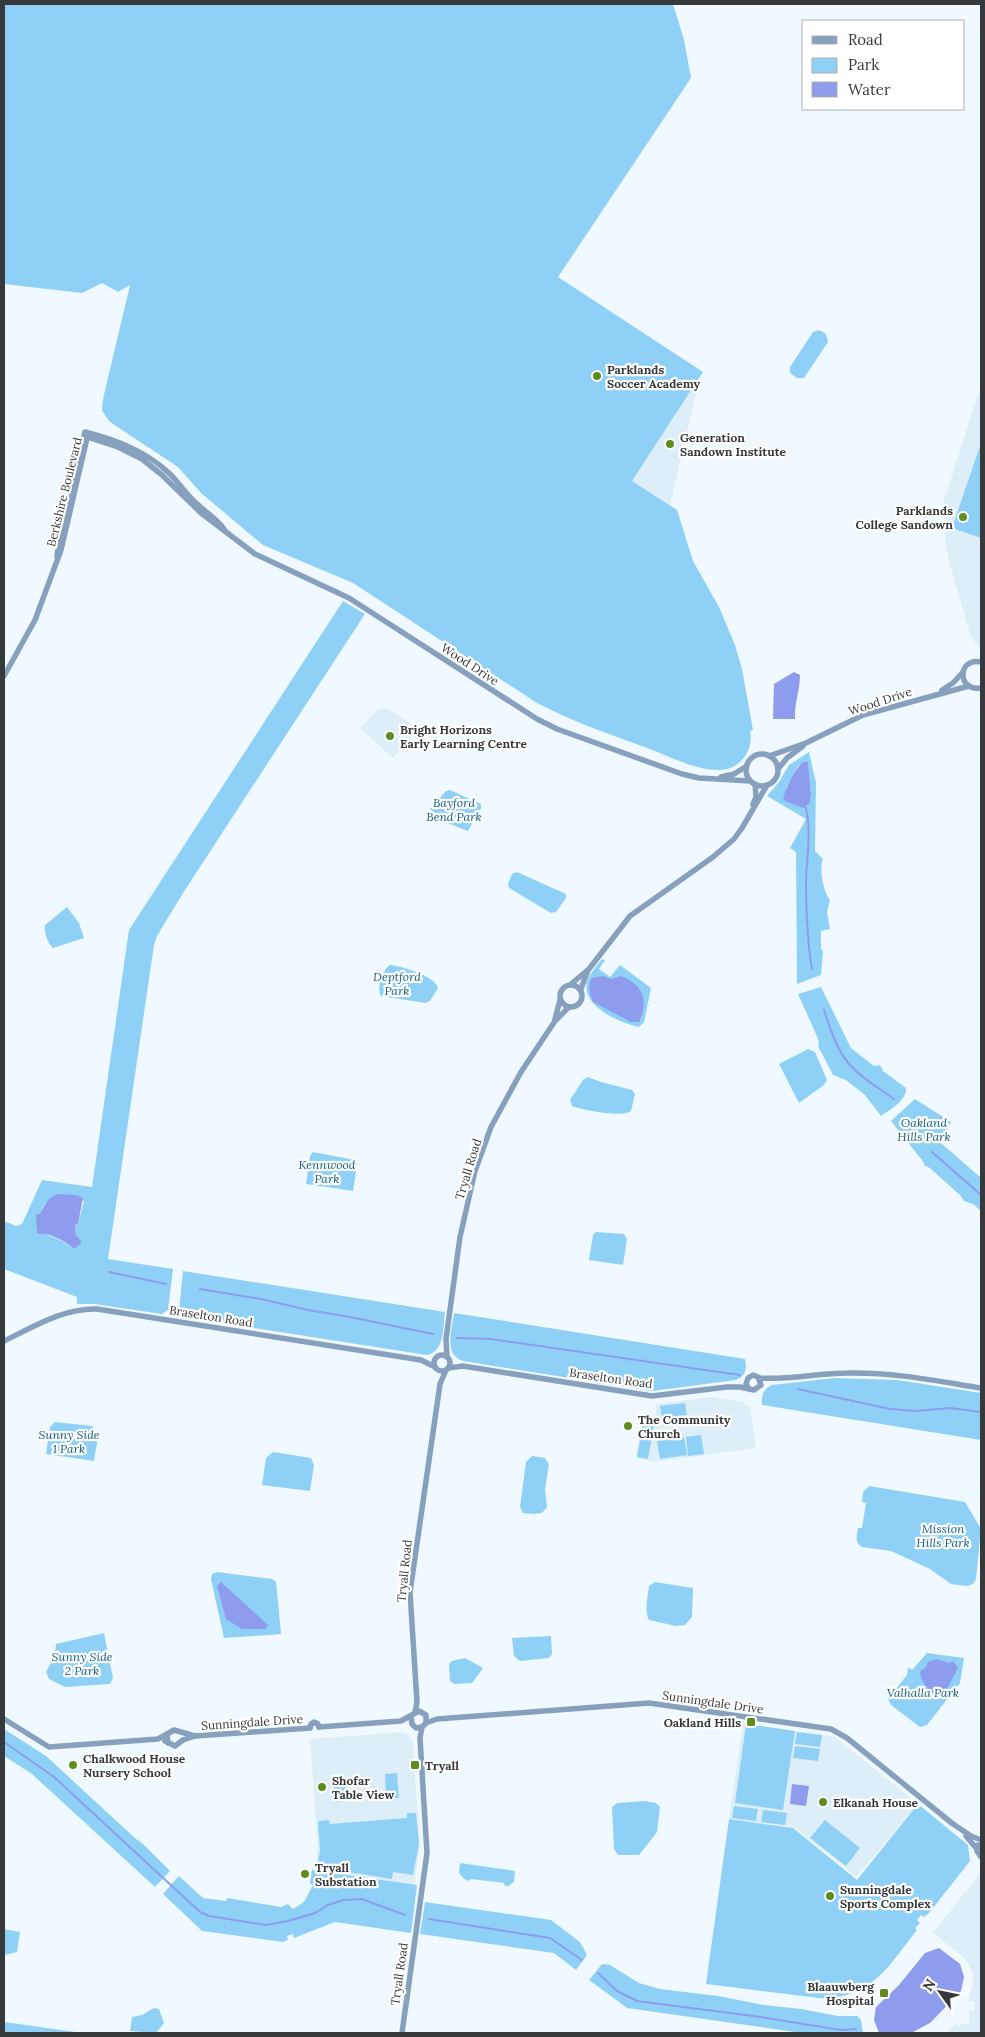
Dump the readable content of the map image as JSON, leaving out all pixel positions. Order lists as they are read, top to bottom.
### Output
{
  "streets": {
    "street": [
      "Berkshire Boulevard",
      "Wood Drive",
      "Tryall Road",
      "Braselton Road",
      "Sunningdale Drive"
    ]
  },
  "crossings": [
    ["Berkshire Boulevard", "Wood Drive"],
    ["Tryall Road", "Braselton Road"],
    ["Tryall Road", "Sunningdale Drive"]
  ],
  "parks": [
    "Bayford Bend Park",
    "Deptford Park",
    "Oakland Hills Park",
    "Kennwood Park",
    "Sunny Side 1 Park",
    "Mission Hills Park",
    "Sunny Side 2 Park",
    "Valhalla Park"
  ],
  "places": {
    "other": [
      "Parklands Soccer Academy",
      "Generation Sandown Institute",
      "Parklands College Sandown",
      "Bright Horizons Early Learning Centre",
      "The Community Church",
      "Chalkwood House Nursery School",
      "Shofar Table View",
      "Elkanah House",
      "Tryall Substation",
      "Sunningdale Sports Complex"
    ],
    "transit": ["Oakland Hills", "Tryall", "Blaauwberg Hospital"]
  },
  "legend": ["Road", "Park", "Water"],
  "north": "top left"
}
